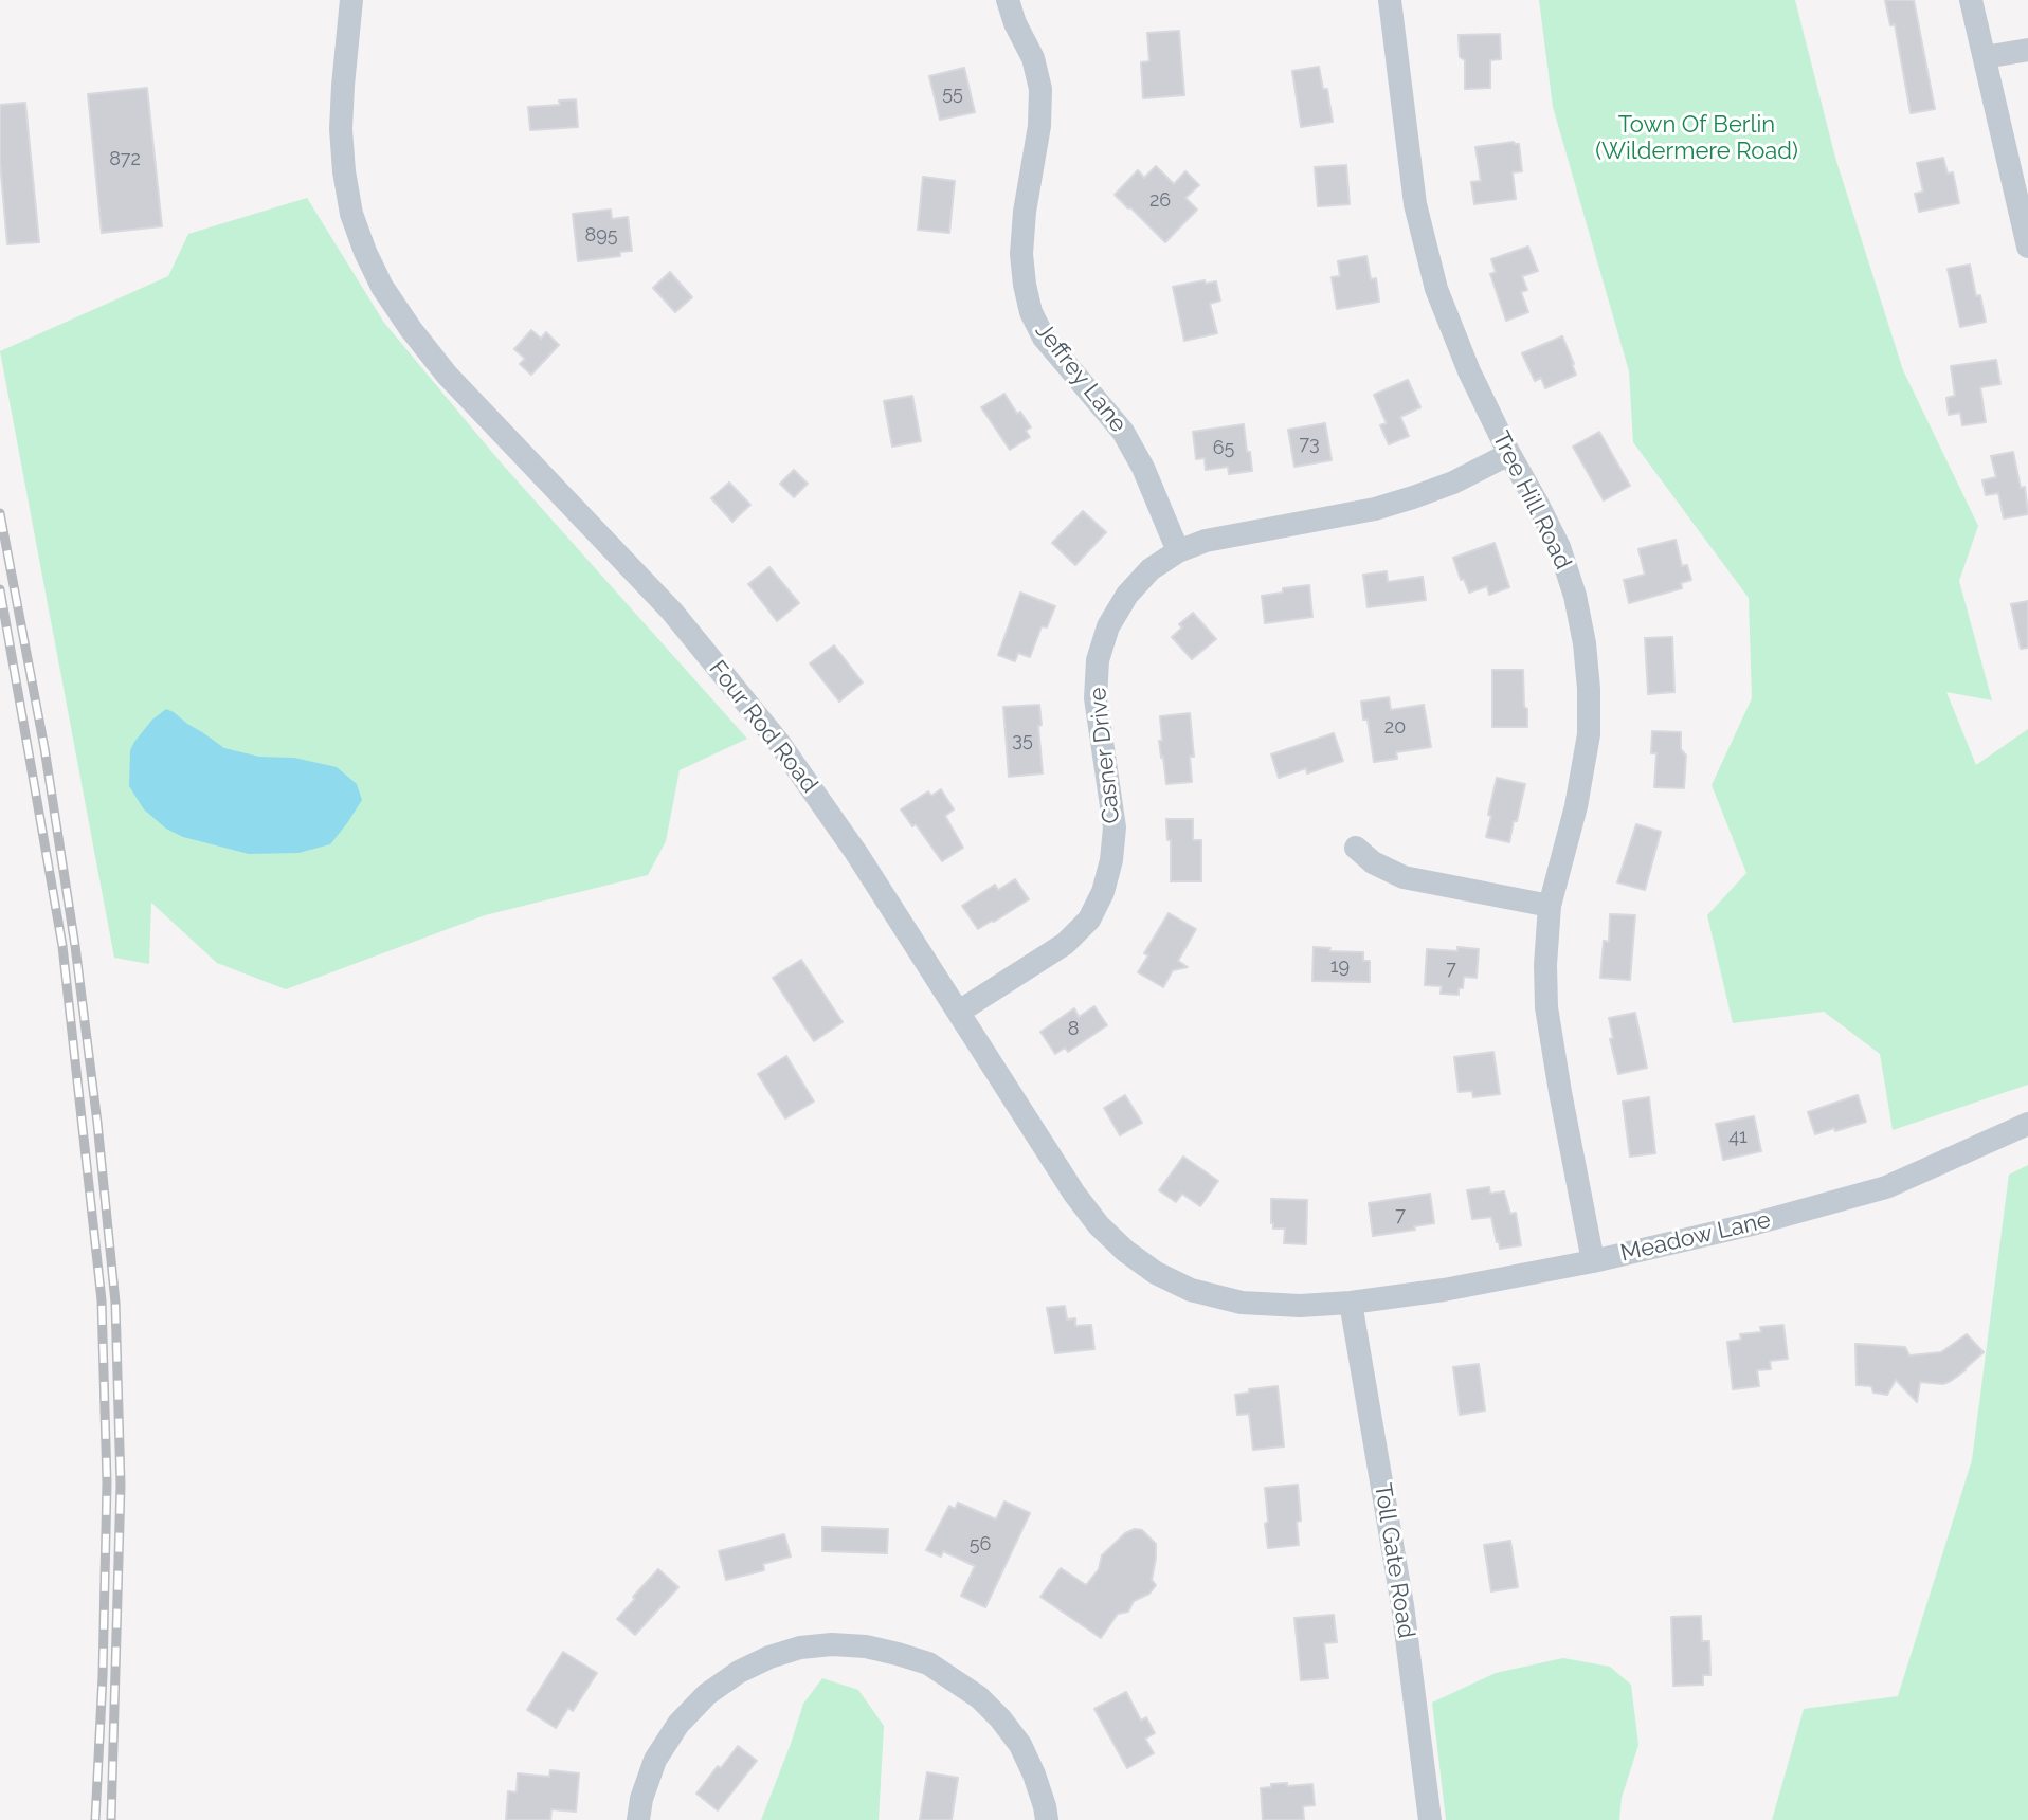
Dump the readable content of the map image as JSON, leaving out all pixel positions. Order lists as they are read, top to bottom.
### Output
{
  "streets": {
    "street": [
      "Jeffrey Lane",
      "Tree Hill Road",
      "Four Rod Road",
      "Casner Drive",
      "Meadow Lane",
      "Toll Gate Road"
    ]
  },
  "crossings": [
    ["Jeffrey Lane", "Casner Drive"],
    ["Tree Hill Road", "Casner Drive"],
    ["Tree Hill Road", "Meadow Lane"],
    ["Four Rod Road", "Casner Drive"],
    ["Four Rod Road", "Meadow Lane"],
    ["Four Rod Road", "Toll Gate Road"],
    ["Meadow Lane", "Toll Gate Road"]
  ],
  "parks": ["Town Of Berlin (Wildermere Road)"],
  "house_numbers": [
    "55",
    "872",
    "26",
    "895",
    "73",
    "65",
    "20",
    "35",
    "19",
    "7",
    "8",
    "41",
    "7",
    "56"
  ]
}
